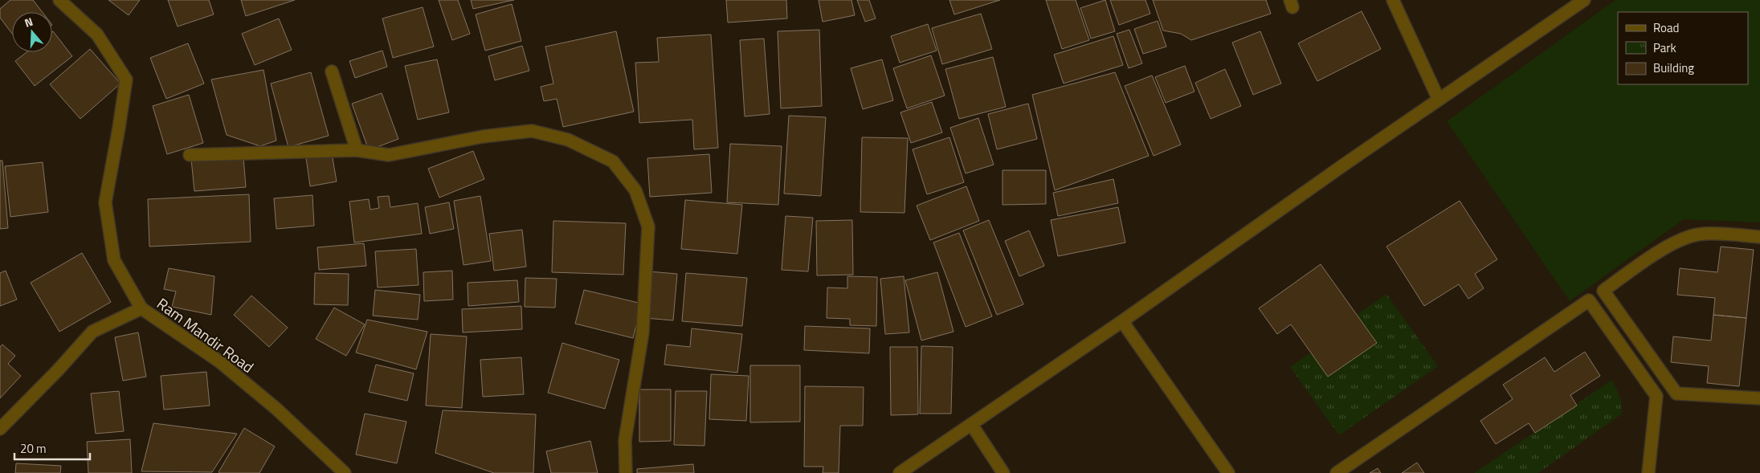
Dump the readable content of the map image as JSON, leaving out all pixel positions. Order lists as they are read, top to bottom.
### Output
{
  "streets": {
    "street": ["Ram Mandir Road"]
  },
  "legend": ["Road", "Park", "Building"],
  "scale_bar": "20 m",
  "north": "top"
}
